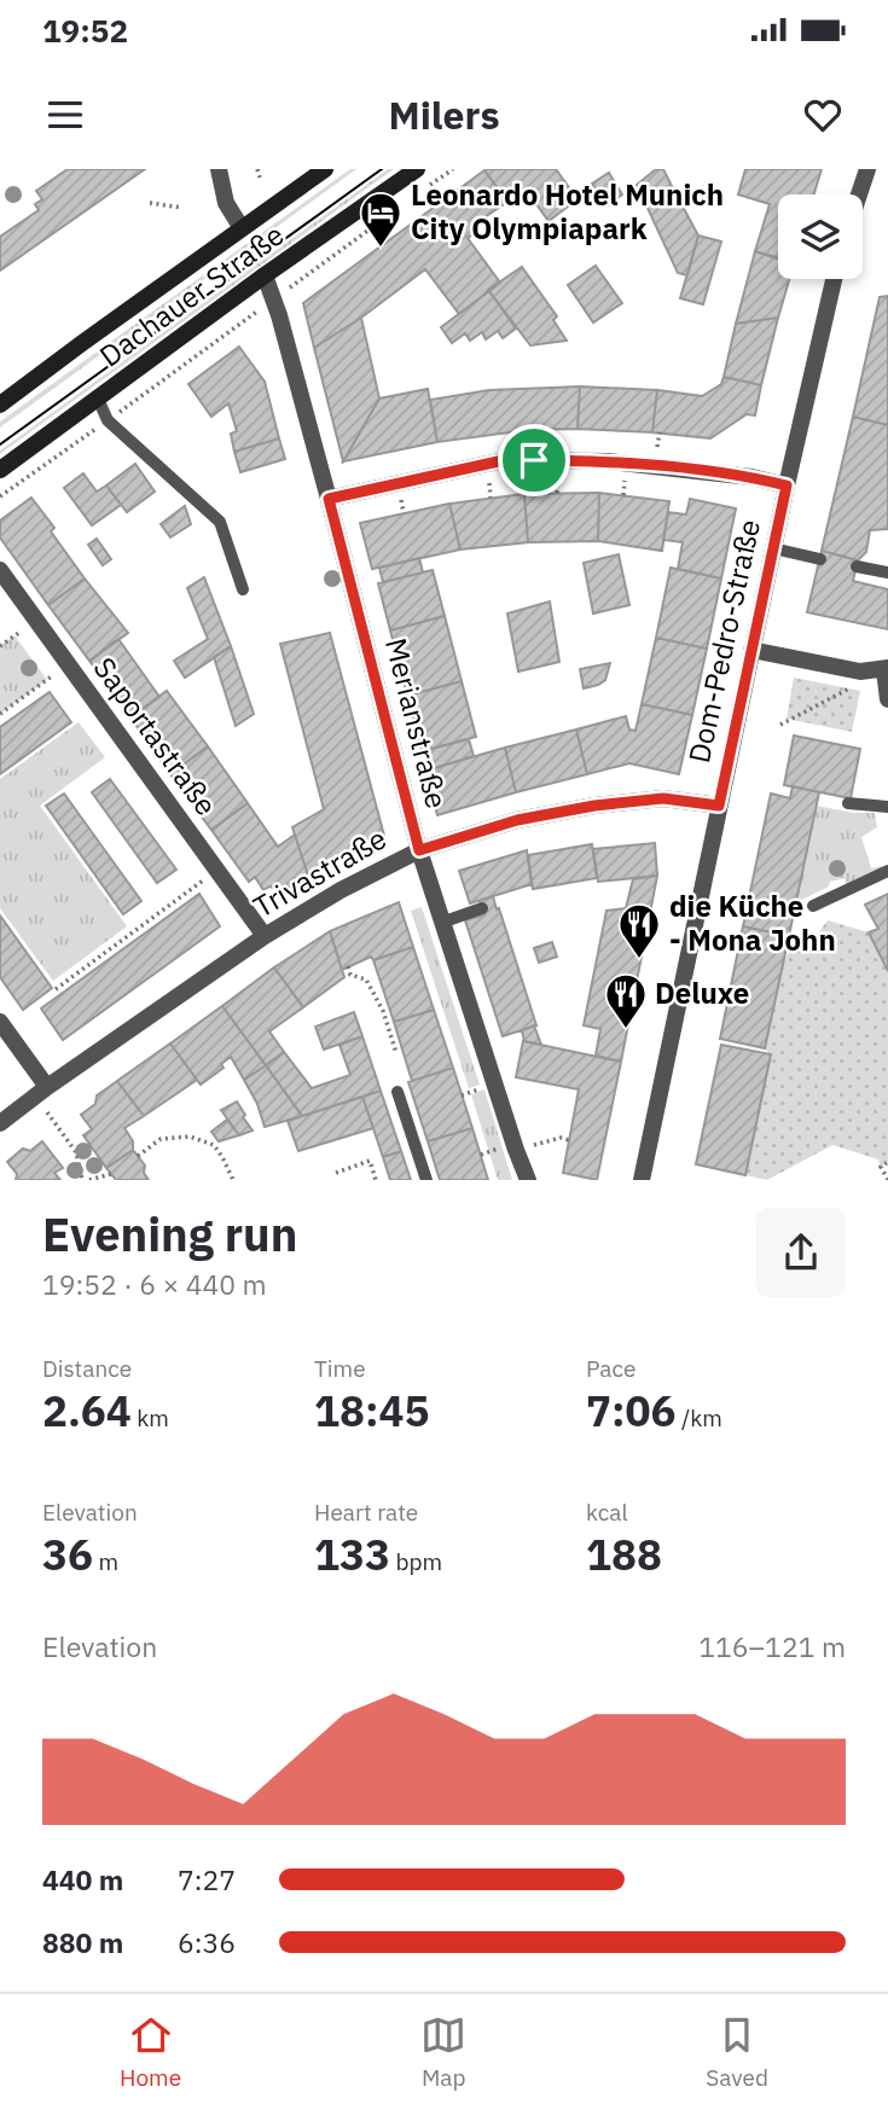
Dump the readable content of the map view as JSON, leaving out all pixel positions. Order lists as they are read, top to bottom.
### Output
{
  "streets": {
    "main road": ["Dachauer Straße"],
    "street": [
      "Dom-Pedro-Straße",
      "Merianstraße",
      "Saportastraße",
      "Trivastraße"
    ]
  },
  "crossings": [
    ["Dachauer Straße", "Merianstraße"],
    ["Dom-Pedro-Straße", "Trivastraße"],
    ["Merianstraße", "Trivastraße"],
    ["Saportastraße", "Trivastraße"]
  ],
  "places": {
    "hotel": ["Leonardo Hotel Munich City Olympiapark"],
    "restaurant": ["die Küche - Mona John", "Deluxe"]
  },
  "page": {
    "status": "19:52",
    "header": "Milers",
    "heading": ["Evening run", "19:52 · 6 × 440 m"],
    "stats": [
      ["Distance", "2.64 km"],
      ["Time", "18:45"],
      ["Pace", "7:06 /km"],
      ["Elevation", "36 m"],
      ["Heart rate", "133 bpm"],
      ["kcal", "188"]
    ],
    "chart": ["Elevation", "116–121 m"],
    "list": [
      {
        "name": "440 m",
        "note": "7:27"
      },
      {
        "name": "880 m",
        "note": "6:36"
      }
    ],
    "tabs": ["Home", "Map", "Saved"]
  }
}
